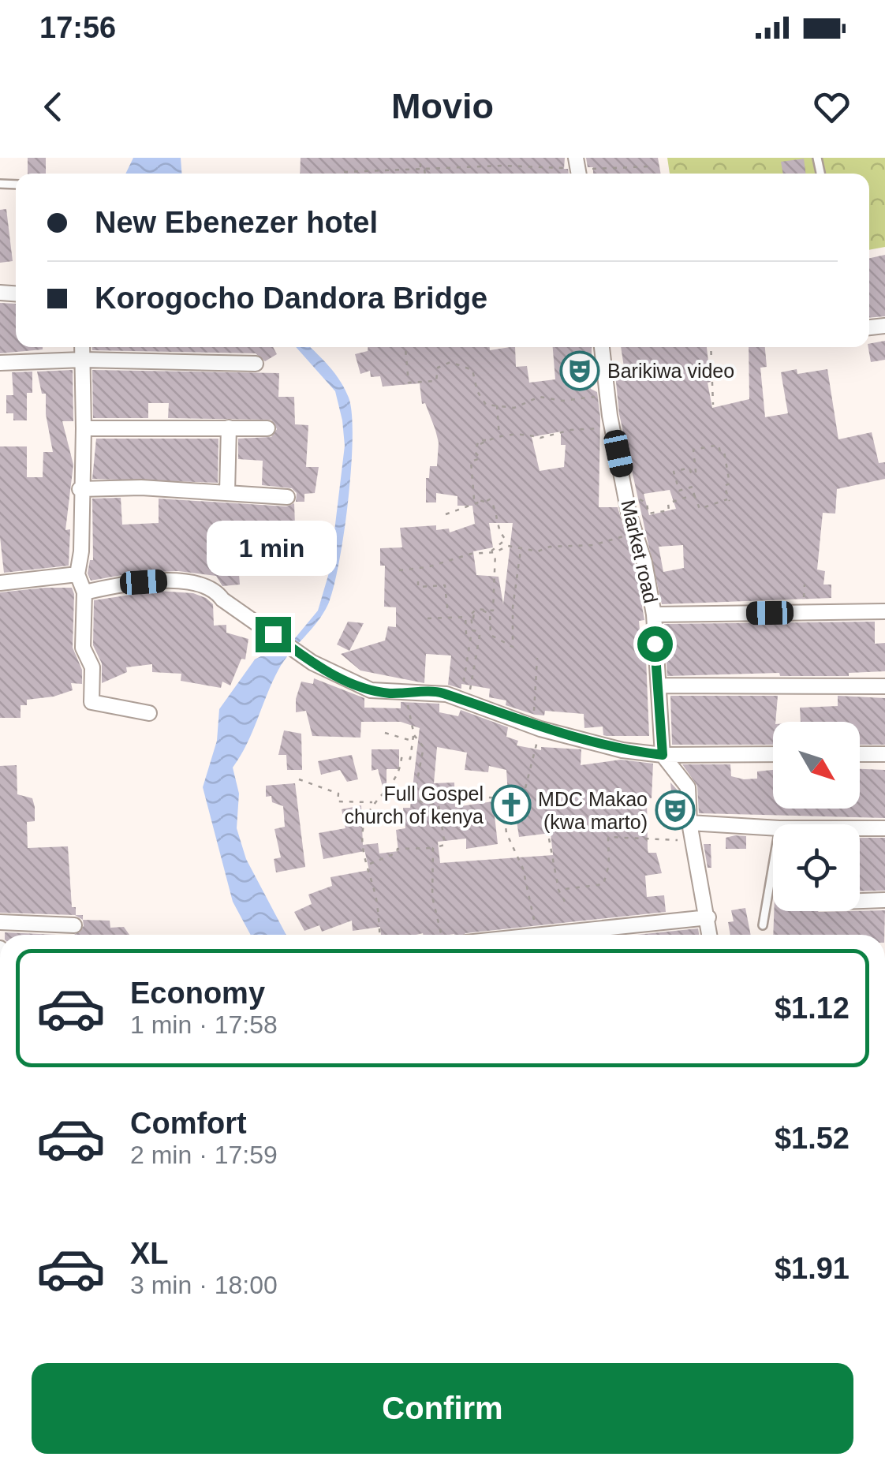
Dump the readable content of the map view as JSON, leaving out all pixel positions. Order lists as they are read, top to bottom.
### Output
{
  "streets": {
    "street": ["Market road"]
  },
  "places": {
    "theatre": ["Barikiwa video", "MDC Makao (kwa marto)"],
    "church": ["Full Gospel church of kenya"]
  },
  "north": "bottom right",
  "page": {
    "status": "17:56",
    "header": "Movio",
    "banner": ["New Ebenezer hotel", "Korogocho Dandora Bridge"],
    "bubble": "1 min",
    "list": [
      {
        "name": "Economy",
        "note": "1 min · 17:58",
        "value": "$1.12"
      },
      {
        "name": "Comfort",
        "note": "2 min · 17:59",
        "value": "$1.52"
      },
      {
        "name": "XL",
        "note": "3 min · 18:00",
        "value": "$1.91"
      }
    ],
    "buttons": "Confirm"
  }
}
